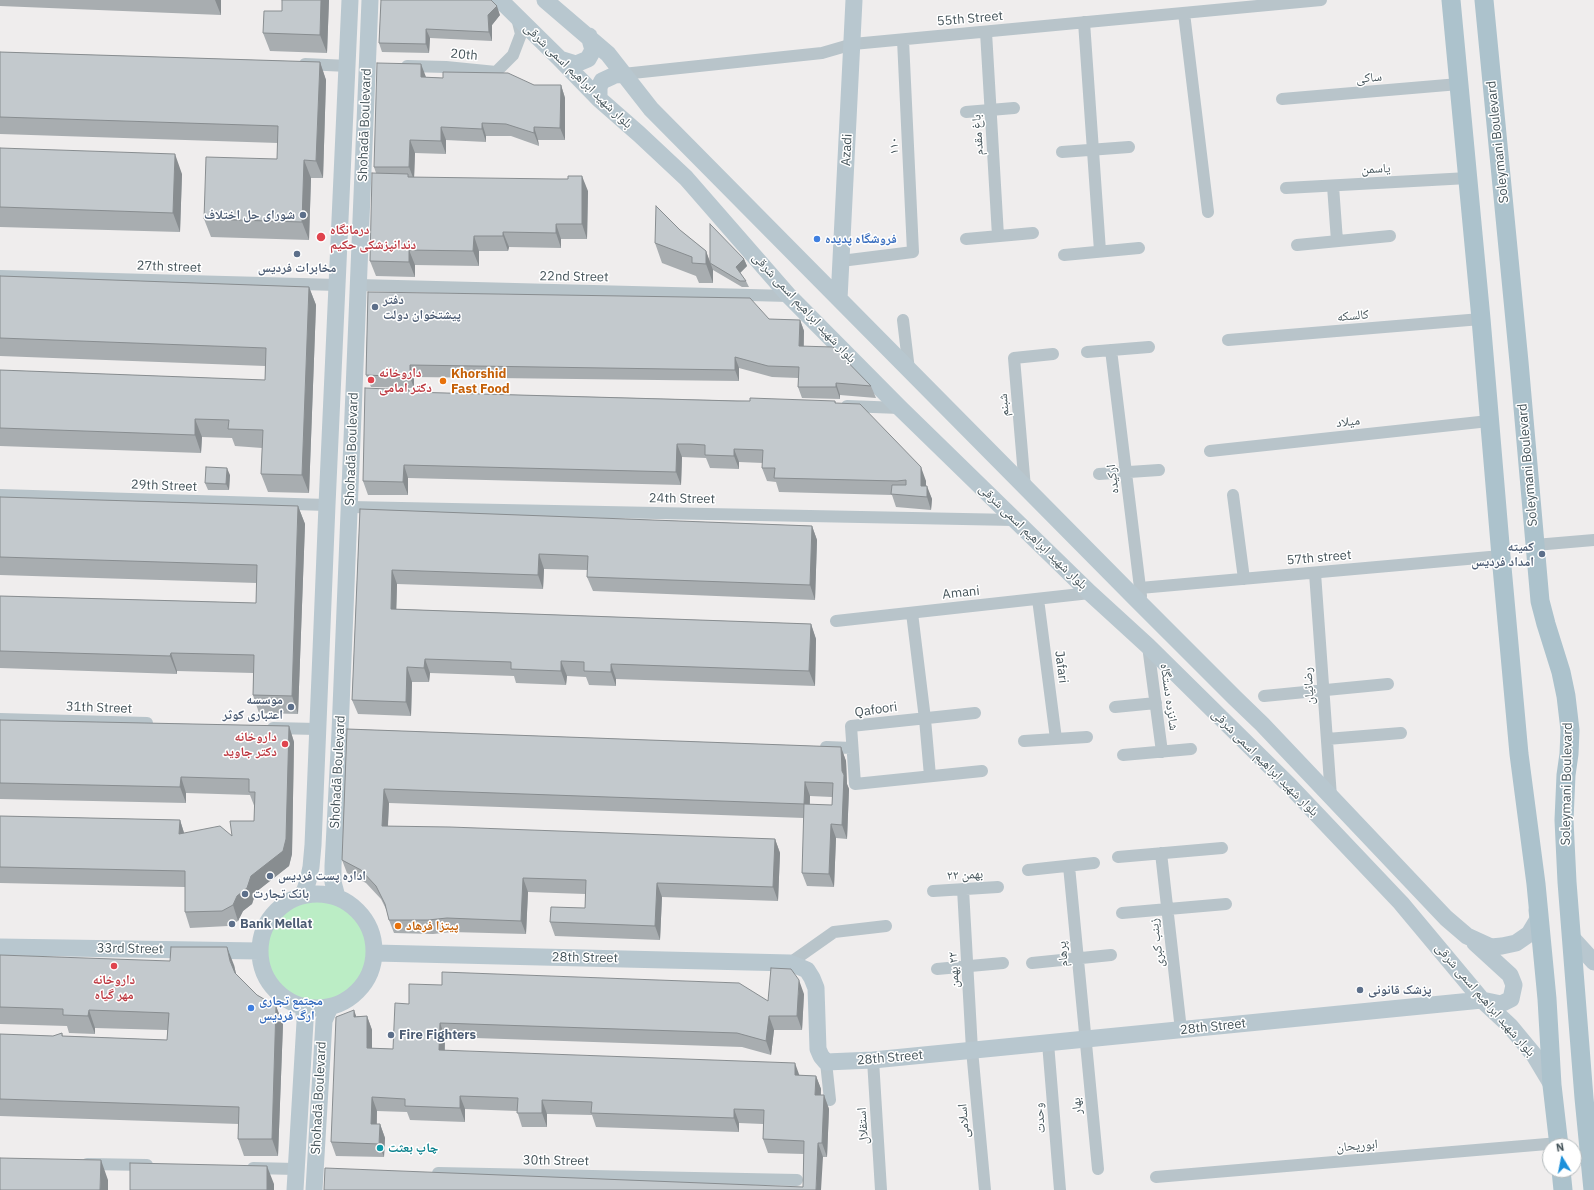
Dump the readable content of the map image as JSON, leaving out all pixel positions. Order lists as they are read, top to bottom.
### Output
{
  "streets": {
    "main road": [
      "بلوار شهید ابراهیم اسمی شرقی",
      "Shohadā Boulevard",
      "Soleymani Boulevard",
      "Azadi",
      "33rd Street",
      "28th Street"
    ],
    "street": [
      "55th Street",
      "20th",
      "ساکی",
      "باغ مقدم",
      "۱۱۰",
      "یاسمن",
      "27th street",
      "22nd Street",
      "کالسکه",
      "شبنم",
      "میلاد",
      "ارکیده",
      "29th Street",
      "24th Street",
      "57th street",
      "Amani",
      "Jafari",
      "رضائیان",
      "شانزده دستگاه",
      "31th Street",
      "Qafoori",
      "۲۲ بهمن",
      "زینب کبری",
      "پرهام",
      "٢٢ بهمن",
      "بهار",
      "وحدت",
      "اسلامی",
      "استقلال",
      "ابوریحان",
      "30th Street"
    ]
  },
  "crossings": [
    ["55th Street", "بلوار شهید ابراهیم اسمی شرقی"],
    ["55th Street", "باغ مقدم"],
    ["55th Street", "۱۱۰"],
    ["55th Street", "Azadi"],
    ["20th", "بلوار شهید ابراهیم اسمی شرقی"],
    ["بلوار شهید ابراهیم اسمی شرقی", "Azadi"],
    ["بلوار شهید ابراهیم اسمی شرقی", "22nd Street"],
    ["بلوار شهید ابراهیم اسمی شرقی", "شبنم"],
    ["بلوار شهید ابراهیم اسمی شرقی", "ارکیده"],
    ["بلوار شهید ابراهیم اسمی شرقی", "24th Street"],
    ["بلوار شهید ابراهیم اسمی شرقی", "Amani"],
    ["بلوار شهید ابراهیم اسمی شرقی", "رضائیان"],
    ["بلوار شهید ابراهیم اسمی شرقی", "شانزده دستگاه"],
    ["بلوار شهید ابراهیم اسمی شرقی", "28th Street"],
    ["Shohadā Boulevard", "27th street"],
    ["Shohadā Boulevard", "22nd Street"],
    ["Shohadā Boulevard", "29th Street"],
    ["Shohadā Boulevard", "24th Street"],
    ["Shohadā Boulevard", "33rd Street"],
    ["Shohadā Boulevard", "28th Street"],
    ["۱۱۰", "Azadi"],
    ["ارکیده", "57th street"],
    ["57th street", "رضائیان"],
    ["Amani", "Jafari"],
    ["۲۲ بهمن", "٢٢ بهمن"],
    ["زینب کبری", "28th Street"],
    ["33rd Street", "28th Street"],
    ["پرهام", "28th Street"],
    ["پرهام", "بهار"],
    ["28th Street", "٢٢ بهمن"],
    ["28th Street", "بهار"],
    ["28th Street", "وحدت"],
    ["28th Street", "اسلامی"],
    ["28th Street", "استقلال"],
    ["٢٢ بهمن", "اسلامی"]
  ],
  "places": [
    "شورای حل اختلاف",
    "درمانگاه دندانپزشکی حکیم",
    "فروشگاه پدیده",
    "مخابرات فردیس",
    "دفتر پیشتخوان دولت",
    "داروخانه دکتر امامی",
    "Khorshid Fast Food",
    "کمیته امداد فردیس",
    "موسسه اعتباری کوثر",
    "داروخانه دکتر جاوید",
    "اداره پست فردیس",
    "بانک تجارت",
    "Bank Mellat",
    "پیتزا فرهاد",
    "داروخانه مهر گیاه",
    "پزشک قانونی",
    "مجتمع تجاری ارگ فردیس",
    "Fire Fighters",
    "چاپ بعثت"
  ],
  "north": "top"
}
